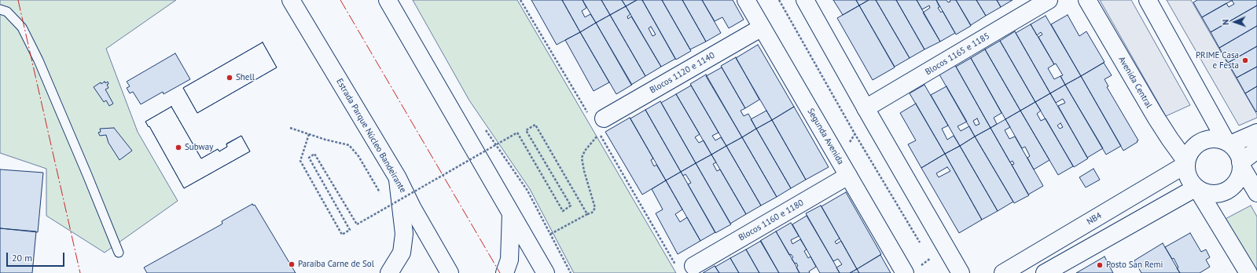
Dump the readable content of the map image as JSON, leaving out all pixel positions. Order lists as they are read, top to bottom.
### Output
{
  "streets": {
    "main road": [
      "Blocos 1165 e 1185",
      "Blocos 1120 e 1140",
      "Avenida Central",
      "Estrada Parque Núcleo Bandeirante",
      "Segunda Avenida",
      "NB4",
      "Blocos 1160 e 1180"
    ]
  },
  "crossings": [
    ["Blocos 1120 e 1140", "Segunda Avenida"],
    ["Avenida Central", "NB4"],
    ["Segunda Avenida", "Blocos 1160 e 1180"]
  ],
  "places": [
    "PRIME Casa e Festa",
    "Shell",
    "Subway",
    "Paraíba Carne de Sol",
    "Posto San Remi"
  ],
  "scale_bar": "20 m",
  "north": "left"
}
